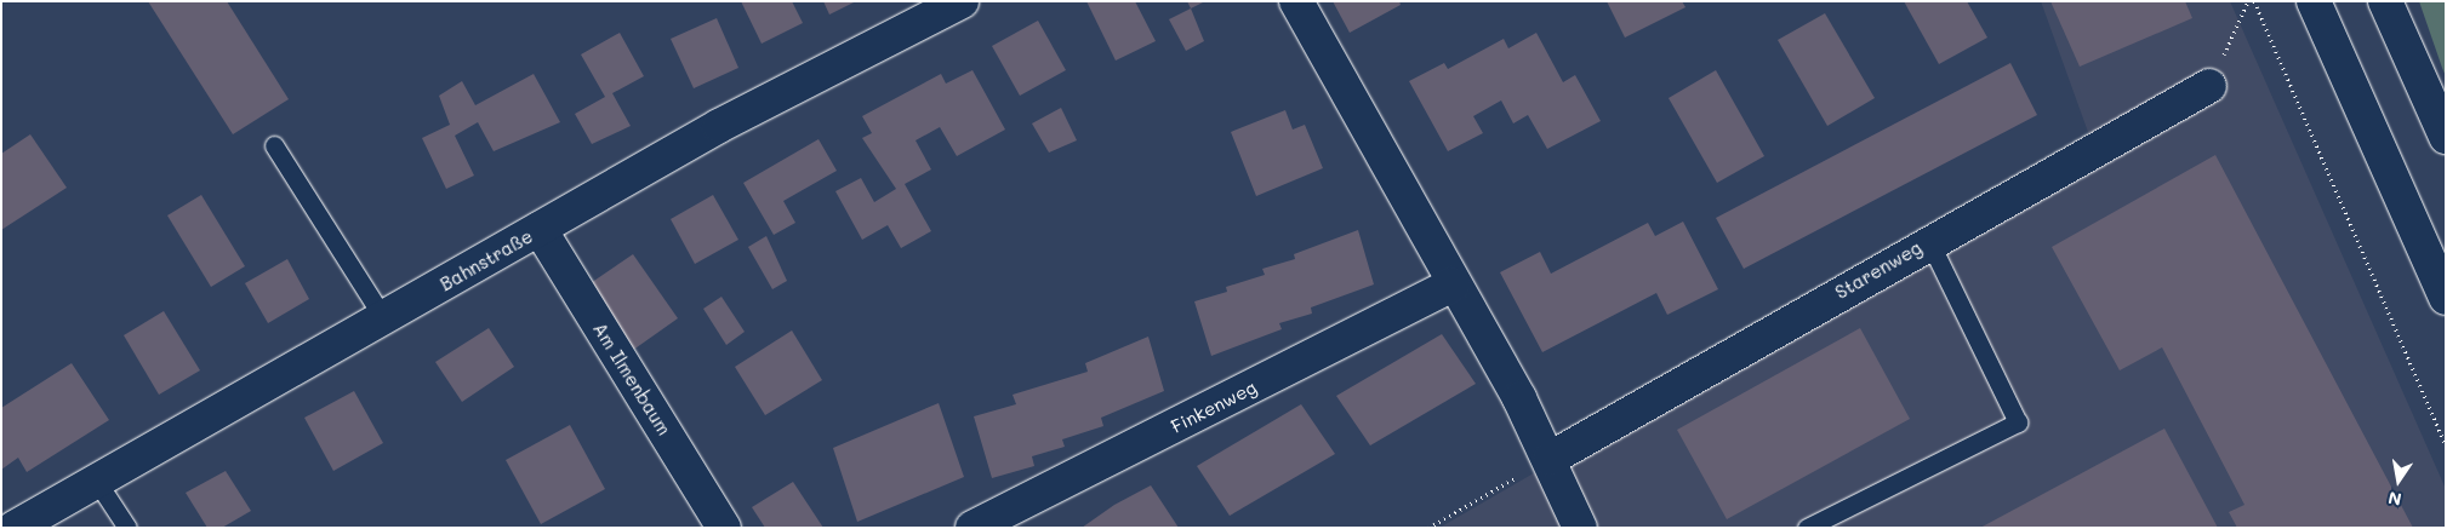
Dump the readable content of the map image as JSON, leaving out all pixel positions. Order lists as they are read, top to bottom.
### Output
{
  "streets": {
    "street": [
      "Bahnstraße",
      "Starenweg",
      "Am Ilmenbaum",
      "Finkenweg"
    ]
  },
  "crossings": [
    ["Bahnstraße", "Am Ilmenbaum"]
  ],
  "north": "bottom"
}
